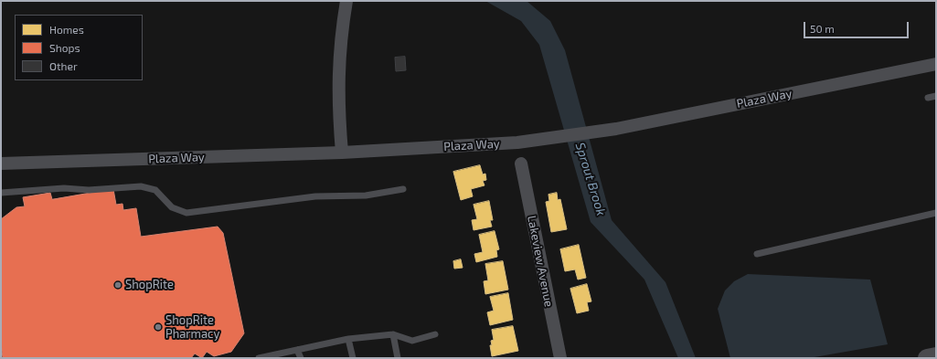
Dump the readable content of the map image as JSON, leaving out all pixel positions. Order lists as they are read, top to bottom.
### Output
{
  "streets": {
    "street": ["Plaza Way", "Lakeview Avenue"]
  },
  "water": ["Sprout Brook"],
  "places": ["ShopRite", "ShopRite Pharmacy"],
  "legend": ["Homes", "Shops", "Other"],
  "scale_bar": "50 m"
}
